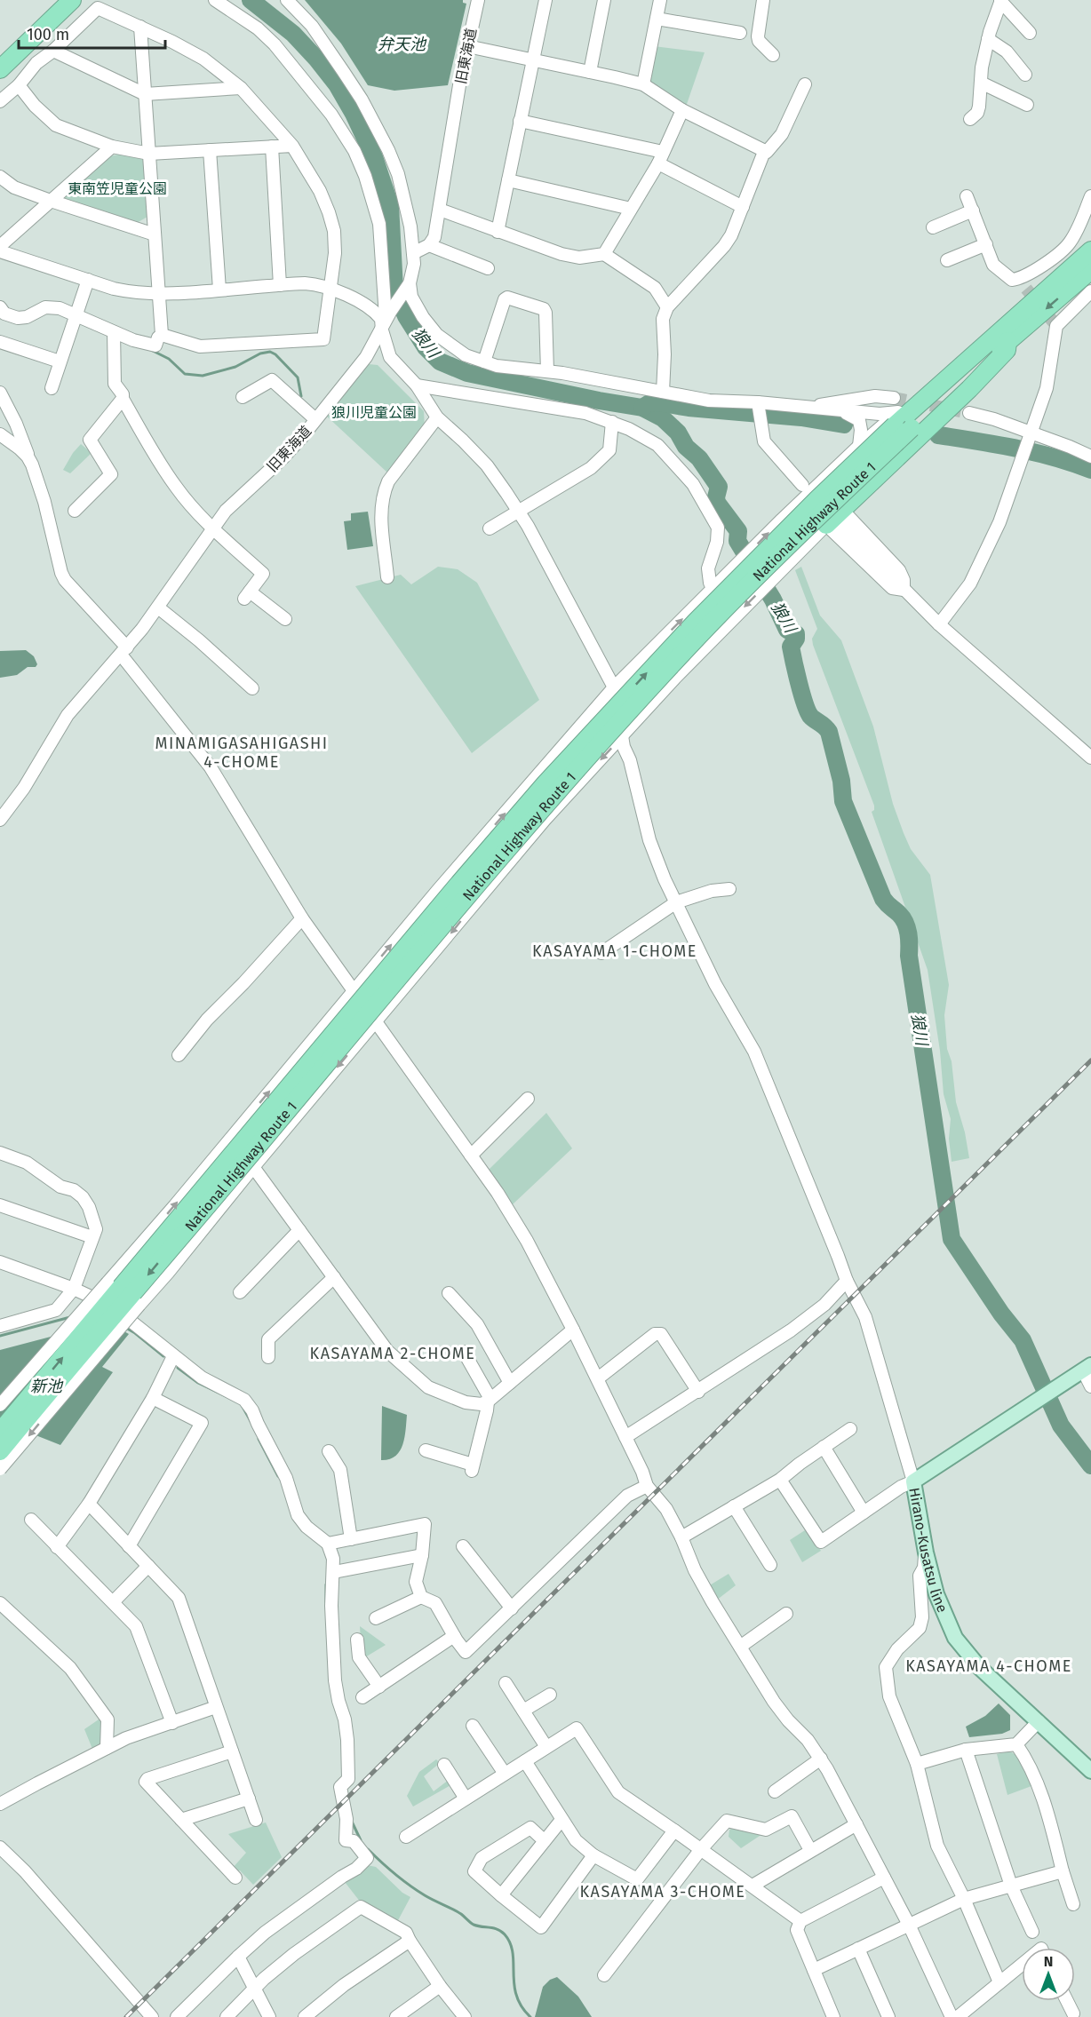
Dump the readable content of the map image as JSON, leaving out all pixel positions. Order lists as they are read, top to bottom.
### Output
{
  "streets": {
    "highway": ["National Highway Route 1"],
    "main road": ["Hirano-Kusatsu line"],
    "street": ["旧東海道"]
  },
  "districts": [
    "MINAMIGASAHIGASHI 4-CHOME",
    "KASAYAMA 1-CHOME",
    "KASAYAMA 2-CHOME",
    "KASAYAMA 4-CHOME",
    "KASAYAMA 3-CHOME"
  ],
  "water": ["弁天池", "狼川", "新池"],
  "parks": ["東南笠児童公園", "狼川児童公園"],
  "scale_bar": "100 m",
  "north": "top"
}
